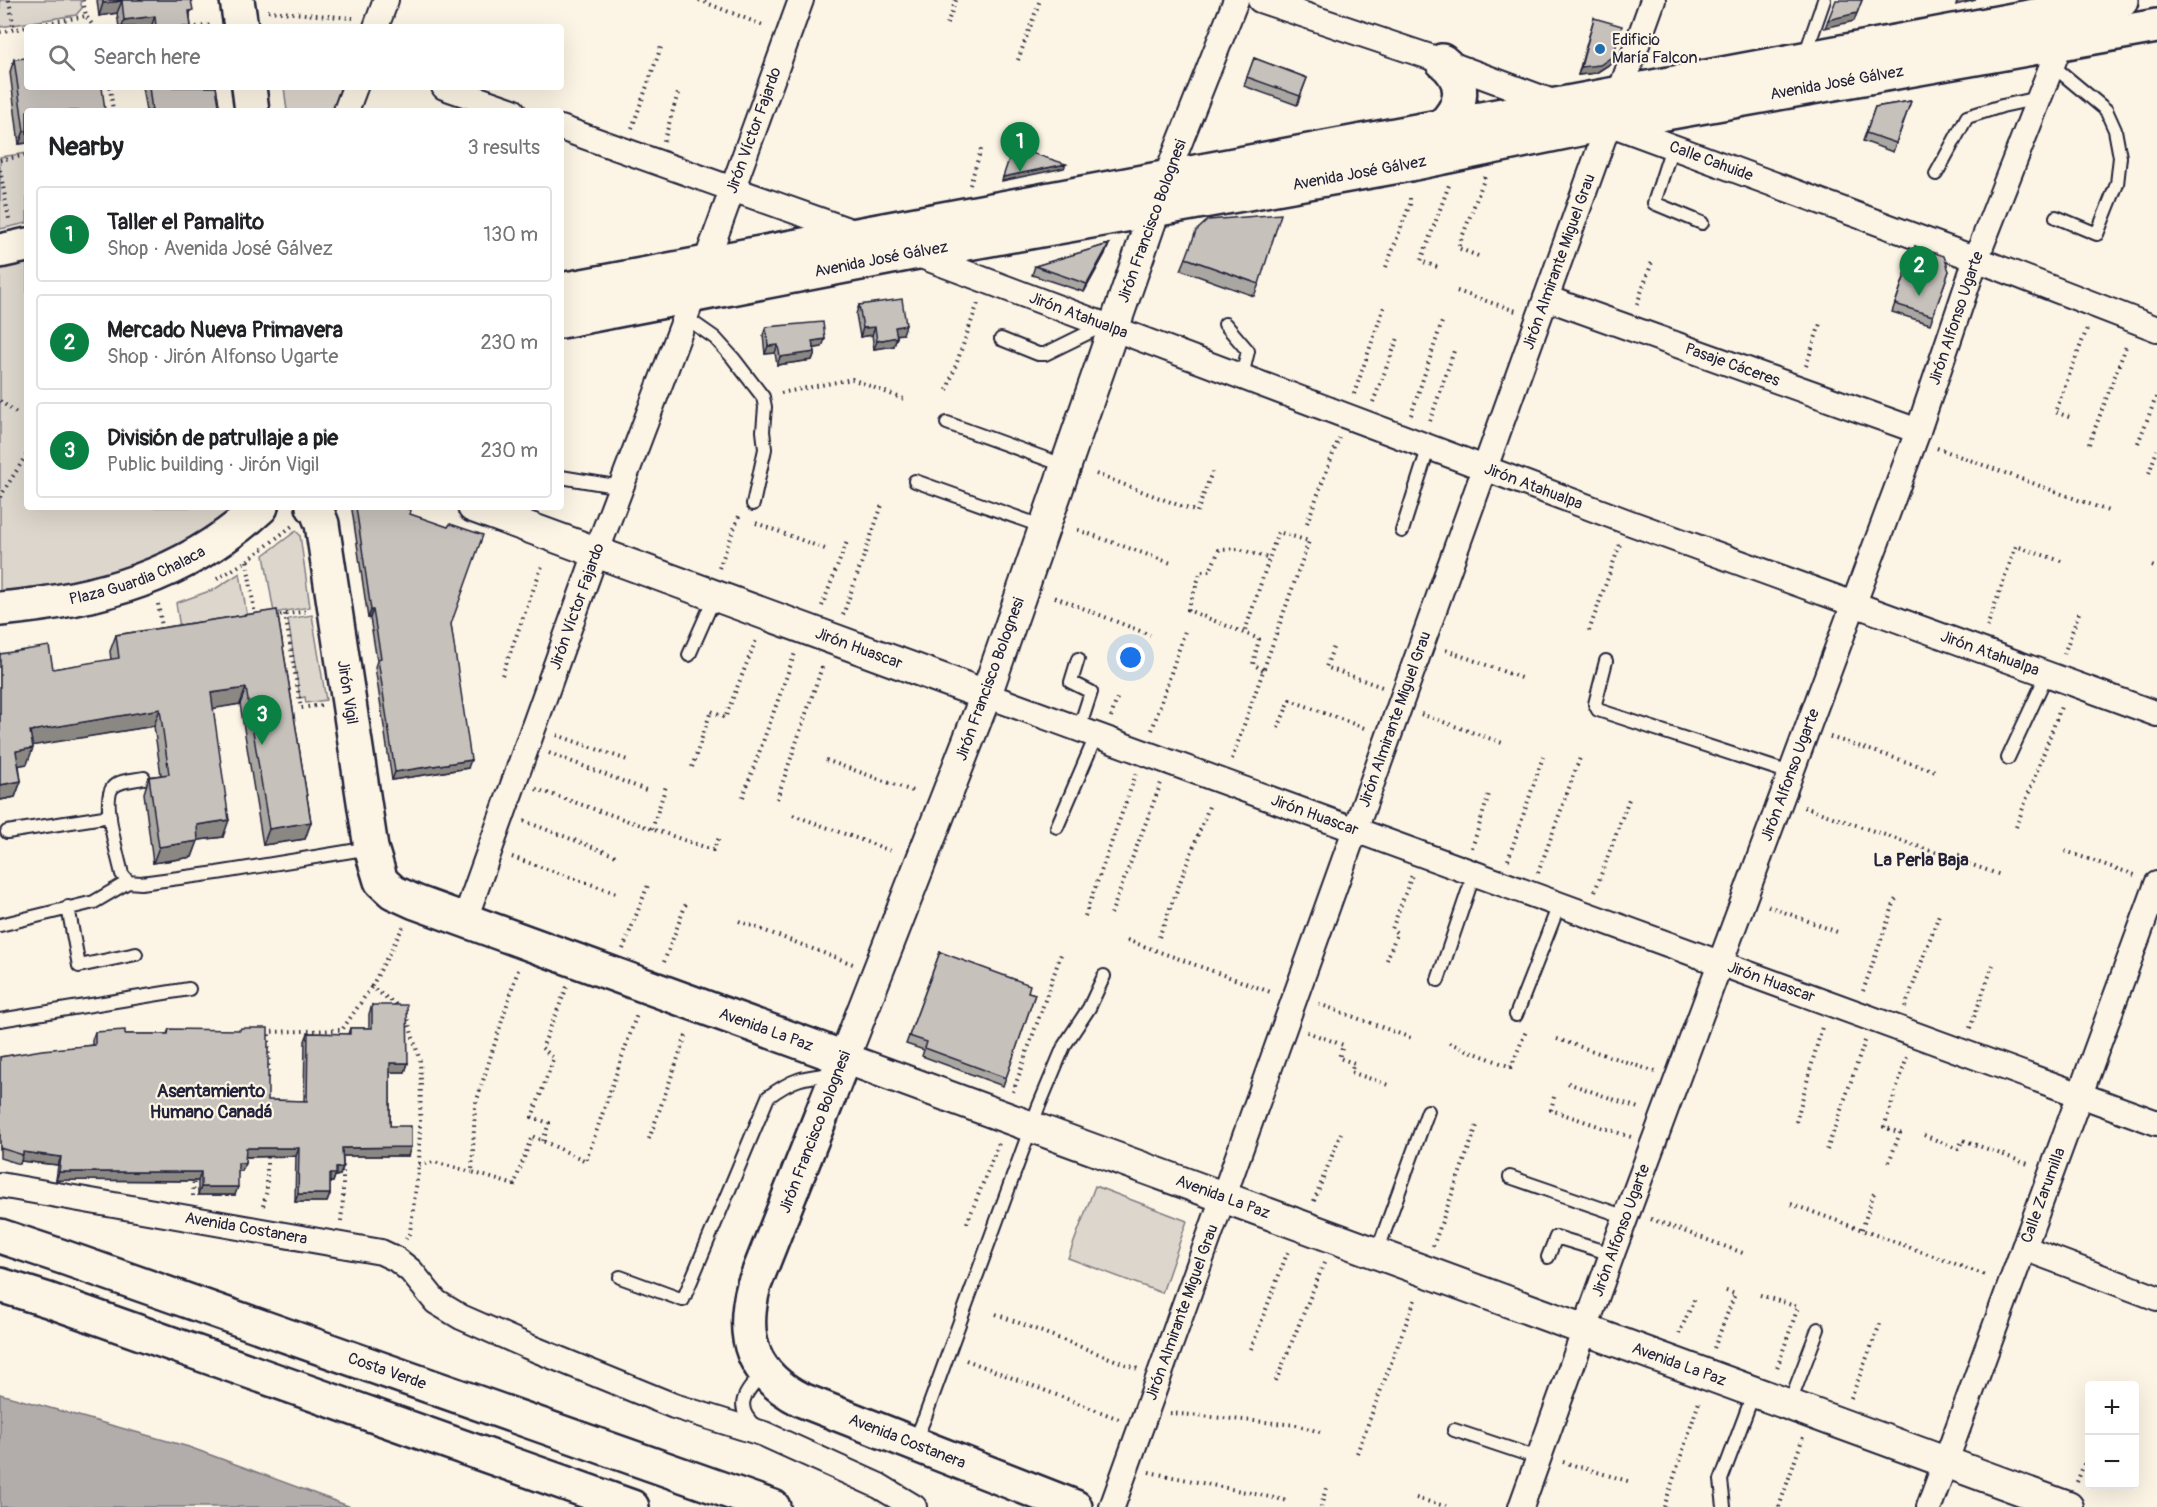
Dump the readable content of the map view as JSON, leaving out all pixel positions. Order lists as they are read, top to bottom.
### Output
{
  "streets": {
    "main road": [
      "Avenida José Gálvez",
      "Jirón Francisco Bolognesi",
      "Plaza Guardia Chalaca",
      "Jirón Vigil",
      "Avenida La Paz",
      "Avenida Costanera",
      "Costa Verde"
    ],
    "street": [
      "Jirón Víctor Fajardo",
      "Calle Cahuide",
      "Jirón Almirante Miguel Grau",
      "Jirón Atahualpa",
      "Jirón Alfonso Ugarte",
      "Pasaje Cáceres",
      "Jirón Huascar",
      "Calle Zarumilla"
    ]
  },
  "crossings": [
    ["Avenida José Gálvez", "Jirón Víctor Fajardo"],
    ["Avenida José Gálvez", "Calle Cahuide"],
    ["Avenida José Gálvez", "Jirón Francisco Bolognesi"],
    ["Avenida José Gálvez", "Jirón Almirante Miguel Grau"],
    ["Avenida José Gálvez", "Jirón Atahualpa"],
    ["Avenida José Gálvez", "Jirón Alfonso Ugarte"],
    ["Jirón Víctor Fajardo", "Jirón Huascar"],
    ["Jirón Víctor Fajardo", "Avenida La Paz"],
    ["Calle Cahuide", "Jirón Almirante Miguel Grau"],
    ["Calle Cahuide", "Jirón Alfonso Ugarte"],
    ["Jirón Francisco Bolognesi", "Jirón Atahualpa"],
    ["Jirón Francisco Bolognesi", "Jirón Huascar"],
    ["Jirón Francisco Bolognesi", "Avenida La Paz"],
    ["Jirón Francisco Bolognesi", "Avenida Costanera"],
    ["Jirón Almirante Miguel Grau", "Jirón Atahualpa"],
    ["Jirón Almirante Miguel Grau", "Pasaje Cáceres"],
    ["Jirón Almirante Miguel Grau", "Jirón Huascar"],
    ["Jirón Almirante Miguel Grau", "Avenida La Paz"],
    ["Jirón Atahualpa", "Jirón Alfonso Ugarte"],
    ["Jirón Alfonso Ugarte", "Pasaje Cáceres"],
    ["Jirón Alfonso Ugarte", "Jirón Huascar"],
    ["Jirón Alfonso Ugarte", "Avenida La Paz"],
    ["Jirón Huascar", "Calle Zarumilla"],
    ["Jirón Vigil", "Avenida La Paz"],
    ["Avenida La Paz", "Calle Zarumilla"]
  ],
  "districts": ["La Perla Baja", "Asentamiento Humano Canadá"],
  "places": ["Edificio María Falcon"],
  "page": {
    "search": "Search here",
    "heading": ["Nearby", "3 results"],
    "pins": ["1", "2", "3"],
    "list": [
      {
        "mark": "1",
        "name": "Taller el Pamalito",
        "note": "Shop · Avenida José Gálvez",
        "value": "130 m"
      },
      {
        "mark": "2",
        "name": "Mercado Nueva Primavera",
        "note": "Shop · Jirón Alfonso Ugarte",
        "value": "230 m"
      },
      {
        "mark": "3",
        "name": "División de patrullaje a pie",
        "note": "Public building · Jirón Vigil",
        "value": "230 m"
      }
    ],
    "map_buttons": ["+", "−"]
  }
}
